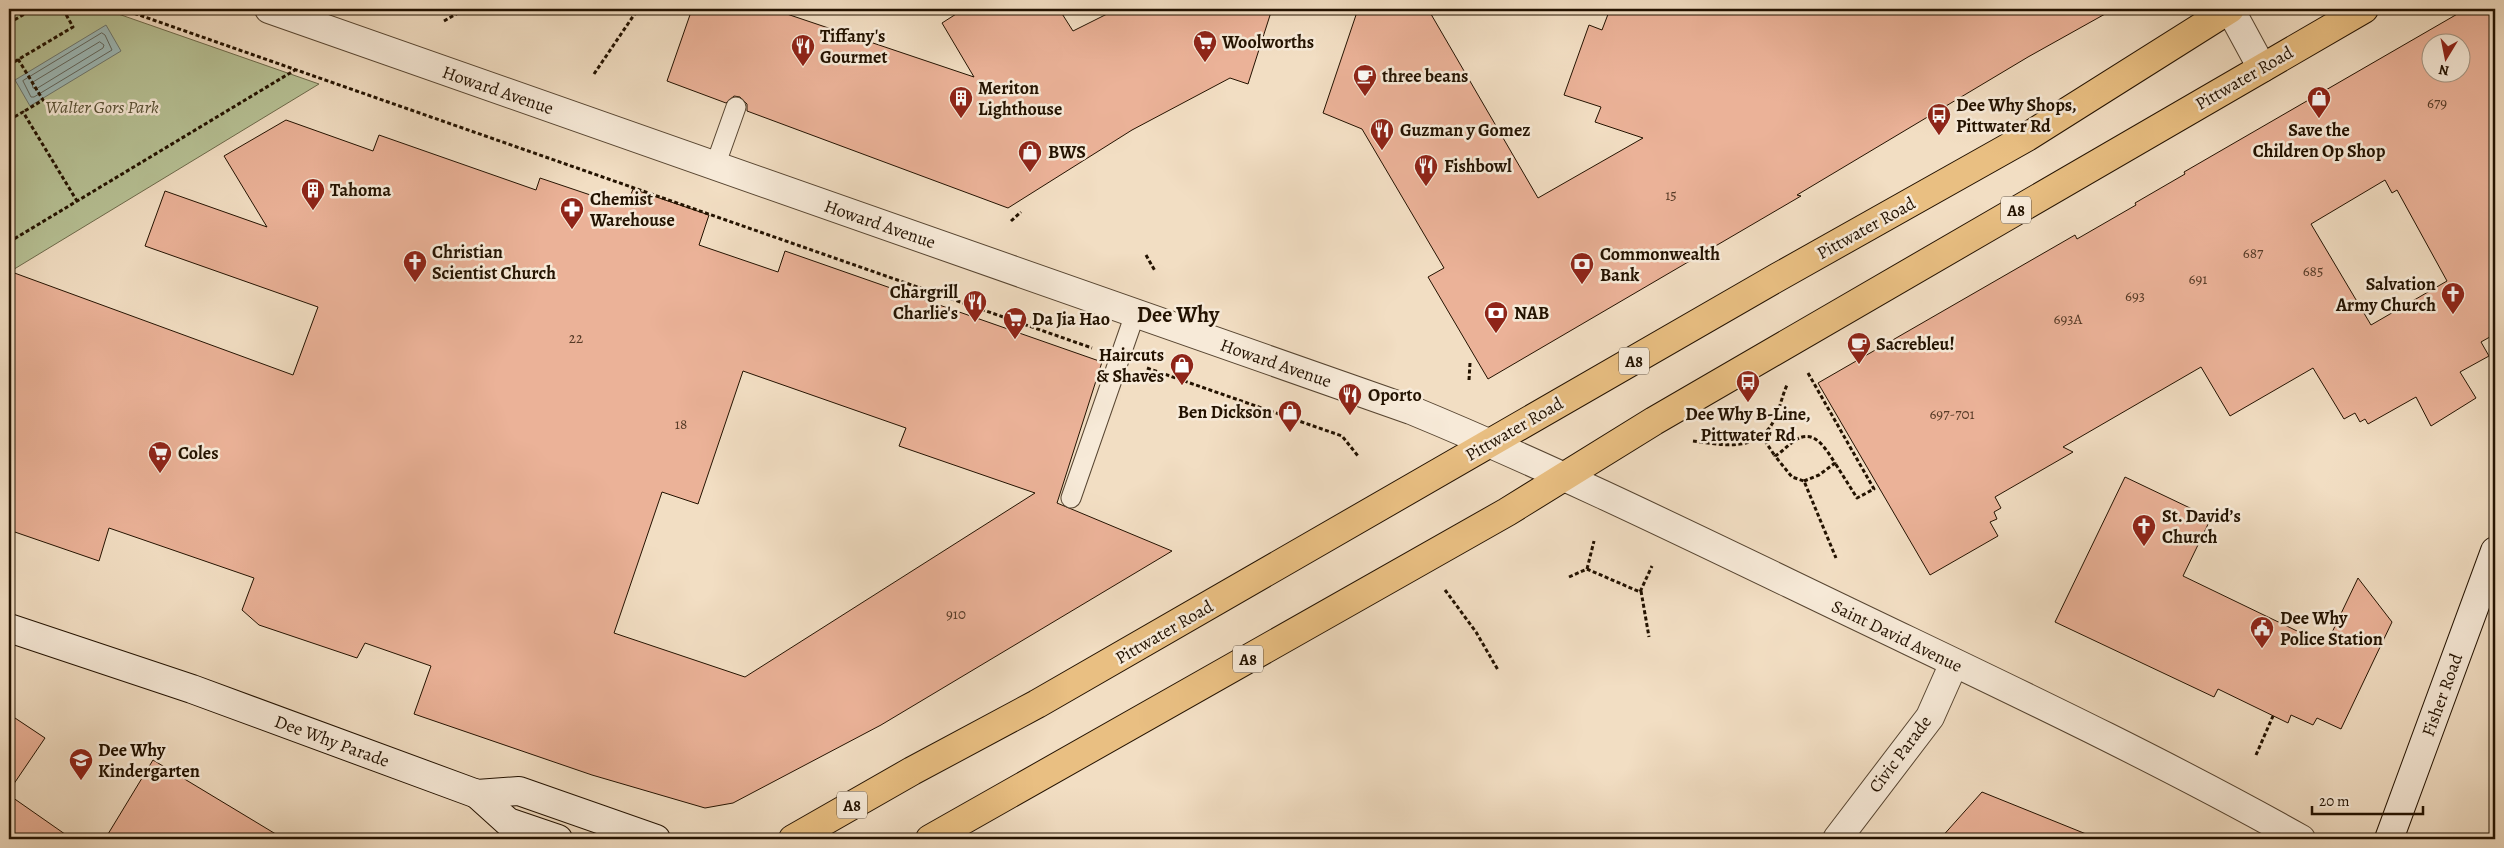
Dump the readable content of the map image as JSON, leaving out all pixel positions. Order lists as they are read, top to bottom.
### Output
{
  "streets": {
    "highway": ["Pittwater Road", "A8"],
    "street": [
      "Howard Avenue",
      "Saint David Avenue",
      "Fisher Road",
      "Dee Why Parade",
      "Civic Parade"
    ]
  },
  "crossings": [
    ["Pittwater Road", "Howard Avenue"],
    ["Pittwater Road", "Saint David Avenue"],
    ["Howard Avenue", "Saint David Avenue"],
    ["Saint David Avenue", "Civic Parade"]
  ],
  "districts": ["Dee Why"],
  "parks": ["Walter Gors Park"],
  "places": {
    "supermarket": ["Woolworths", "Da Jia Hao", "Coles"],
    "restaurant": [
      "Tiffany's Gourmet",
      "Guzman y Gomez",
      "Fishbowl",
      "Chargrill Charlie's",
      "Oporto"
    ],
    "cafe": ["three beans", "Sacrebleu!"],
    "building": ["Meriton Lighthouse", "Tahoma"],
    "shop": [
      "Save the Children Op Shop",
      "BWS",
      "Haircuts & Shaves",
      "Ben Dickson"
    ],
    "bus stop": ["Dee Why Shops, Pittwater Rd", "Dee Why B-Line, Pittwater Rd"],
    "pharmacy": ["Chemist Warehouse"],
    "church": ["Christian Scientist Church", "Salvation Army Church", "St. David’s Church"],
    "bank": ["Commonwealth Bank", "NAB"],
    "public building": ["Dee Why Police Station"],
    "school or university": ["Dee Why Kindergarten"]
  },
  "house_numbers": [
    "679",
    "15",
    "687",
    "685",
    "691",
    "693",
    "693A",
    "22",
    "697-701",
    "18",
    "910"
  ],
  "scale_bar": "20 m",
  "north": "bottom"
}
